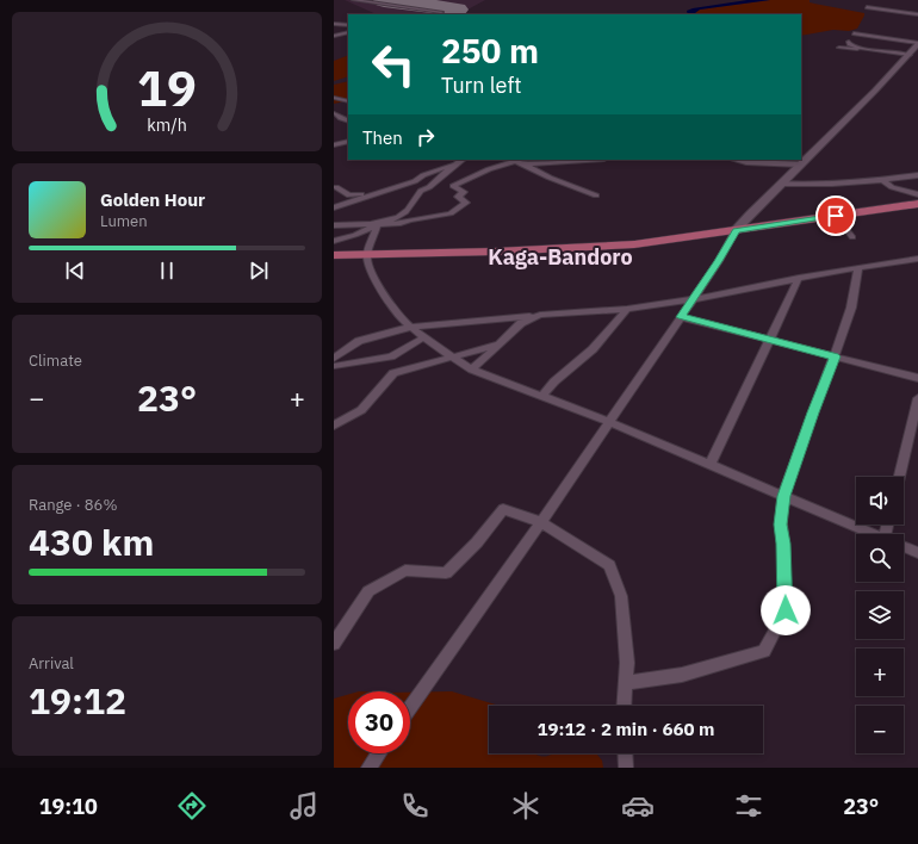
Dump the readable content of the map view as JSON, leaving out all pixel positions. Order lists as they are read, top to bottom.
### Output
{
  "districts": ["Kaga-Bandoro"],
  "page": {
    "turn": ["250 m", "Turn left"],
    "then": "Then",
    "song": ["Golden Hour", "Lumen"],
    "tile": [
      "Climate",
      ["Range · 86%", "430 km"],
      ["Arrival", "19:12"]
    ],
    "heat": ["−", "23°", "+"],
    "map_buttons": ["+", "−"],
    "limit": "30",
    "trip": "19:12 · 2 min · 660 m",
    "tabs": ["19:10", "23°"],
    "gauge": ["19", "km/h"]
  }
}
